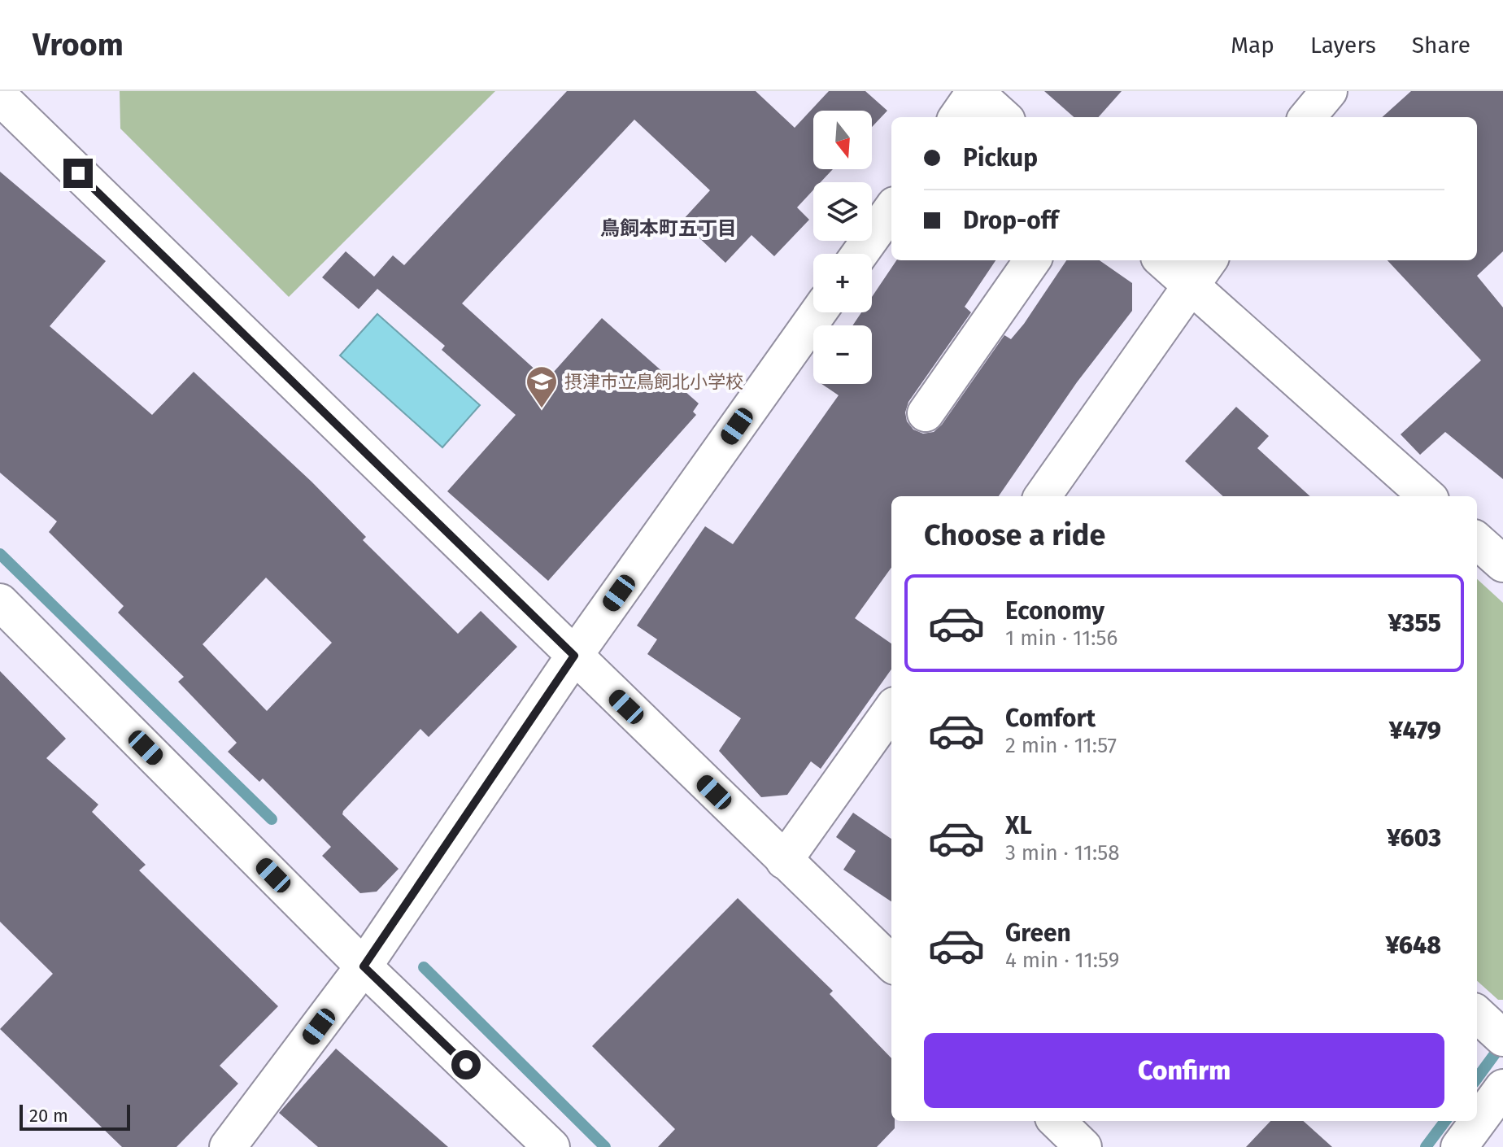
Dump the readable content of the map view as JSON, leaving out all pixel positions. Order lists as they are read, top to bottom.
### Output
{
  "districts": ["鳥飼本町五丁目"],
  "places": {
    "school or university": ["摂津市立鳥飼北小学校"]
  },
  "scale_bar": "20 m",
  "north": "bottom",
  "page": {
    "header": "Vroom",
    "nav": ["Map", "Layers", "Share"],
    "map_buttons": ["+", "−"],
    "banner": ["Pickup", "Drop-off"],
    "heading": "Choose a ride",
    "list": [
      {
        "name": "Economy",
        "note": "1 min · 11:56",
        "value": "¥355"
      },
      {
        "name": "Comfort",
        "note": "2 min · 11:57",
        "value": "¥479"
      },
      {
        "name": "XL",
        "note": "3 min · 11:58",
        "value": "¥603"
      },
      {
        "name": "Green",
        "note": "4 min · 11:59",
        "value": "¥648"
      }
    ],
    "buttons": "Confirm",
    "scale": "20 m"
  }
}
